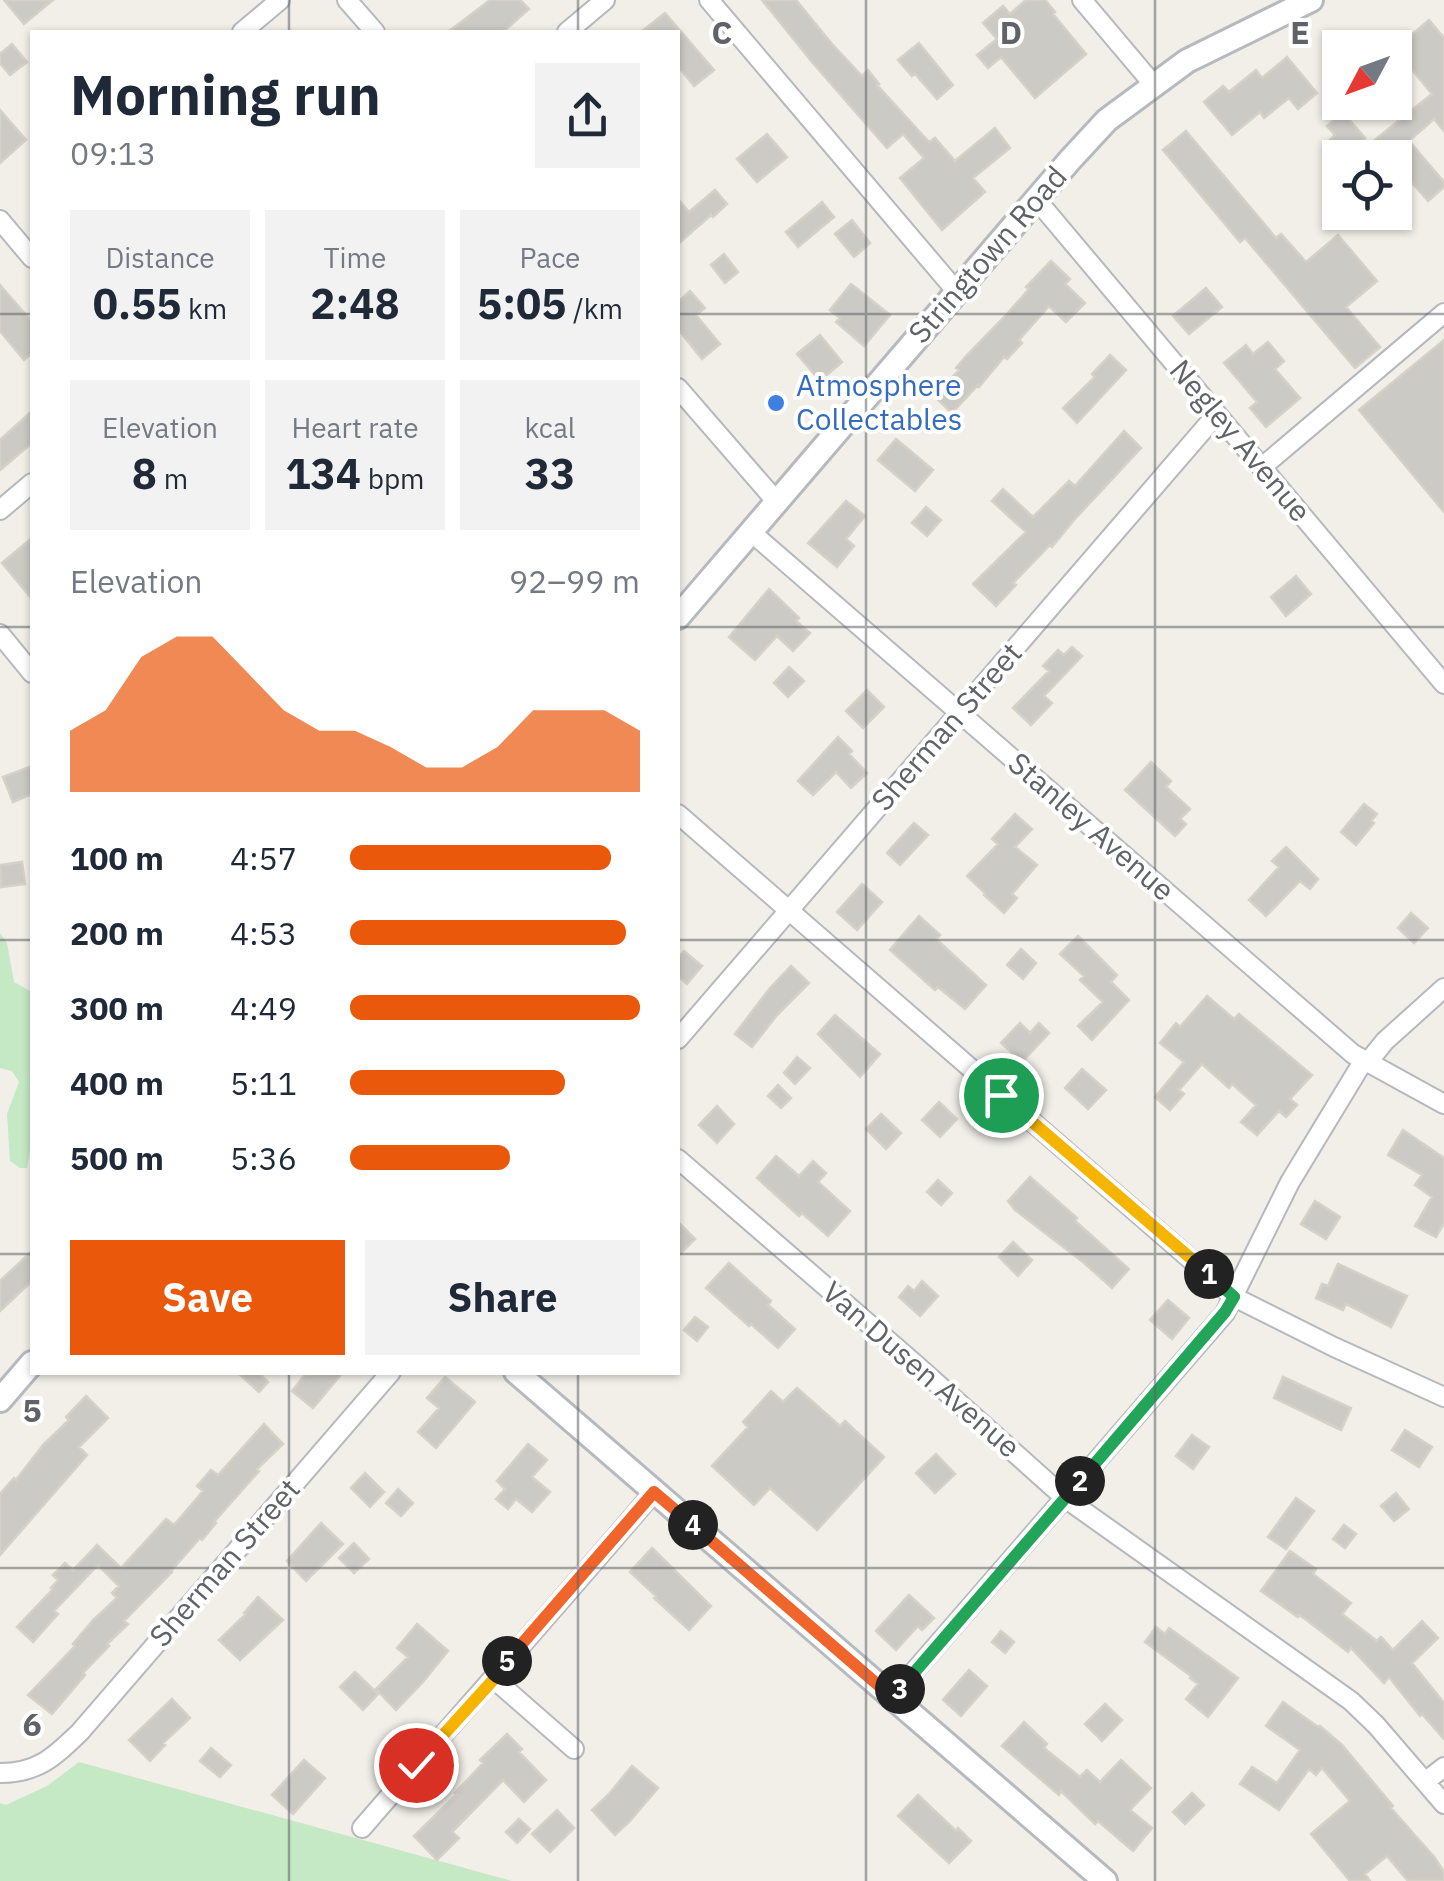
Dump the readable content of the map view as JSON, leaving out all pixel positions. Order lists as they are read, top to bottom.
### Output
{
  "streets": {
    "main road": ["Stringtown Road"],
    "street": [
      "Negley Avenue",
      "Sherman Street",
      "Stanley Avenue",
      "Van Dusen Avenue"
    ]
  },
  "crossings": [
    ["Stringtown Road", "Negley Avenue"],
    ["Stringtown Road", "Stanley Avenue"],
    ["Negley Avenue", "Sherman Street"],
    ["Sherman Street", "Stanley Avenue"]
  ],
  "places": ["Atmosphere Collectables"],
  "north": "bottom left",
  "page": {
    "heading": ["Morning run", "09:13"],
    "stats": [
      ["Distance", "0.55 km"],
      ["Time", "2:48"],
      ["Pace", "5:05 /km"],
      ["Elevation", "8 m"],
      ["Heart rate", "134 bpm"],
      ["kcal", "33"]
    ],
    "chart": ["Elevation", "92–99 m"],
    "list": [
      {
        "name": "100 m",
        "note": "4:57"
      },
      {
        "name": "200 m",
        "note": "4:53"
      },
      {
        "name": "300 m",
        "note": "4:49"
      },
      {
        "name": "400 m",
        "note": "5:11"
      },
      {
        "name": "500 m",
        "note": "5:36"
      }
    ],
    "buttons": ["Save", "Share"],
    "pins": [
      "1",
      "2",
      "4",
      "5",
      "3"
    ]
  },
  "grid": {
    "columns": ["C", "D", "E"],
    "rows": ["5", "6"]
  }
}
